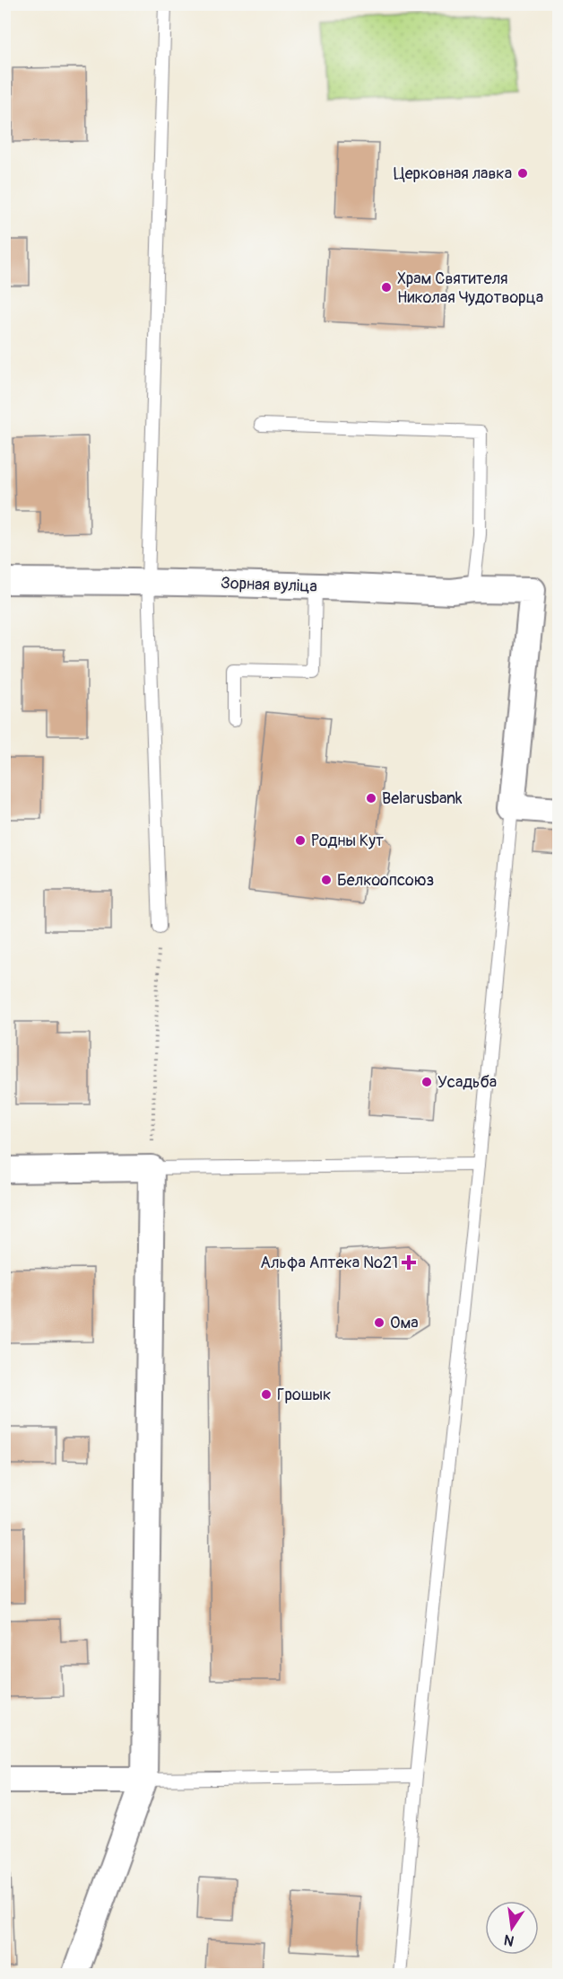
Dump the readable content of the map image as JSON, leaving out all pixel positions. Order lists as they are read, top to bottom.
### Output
{
  "streets": {
    "street": ["Зорная вуліца"]
  },
  "places": {
    "other": [
      "Церковная лавка",
      "Храм Святителя Николая Чудотворца",
      "Belarusbank",
      "Родны Кут",
      "Белкоопсоюз",
      "Усадьба",
      "Ома",
      "Грошык"
    ],
    "health": ["Альфа Аптека №21"]
  },
  "north": "bottom"
}
